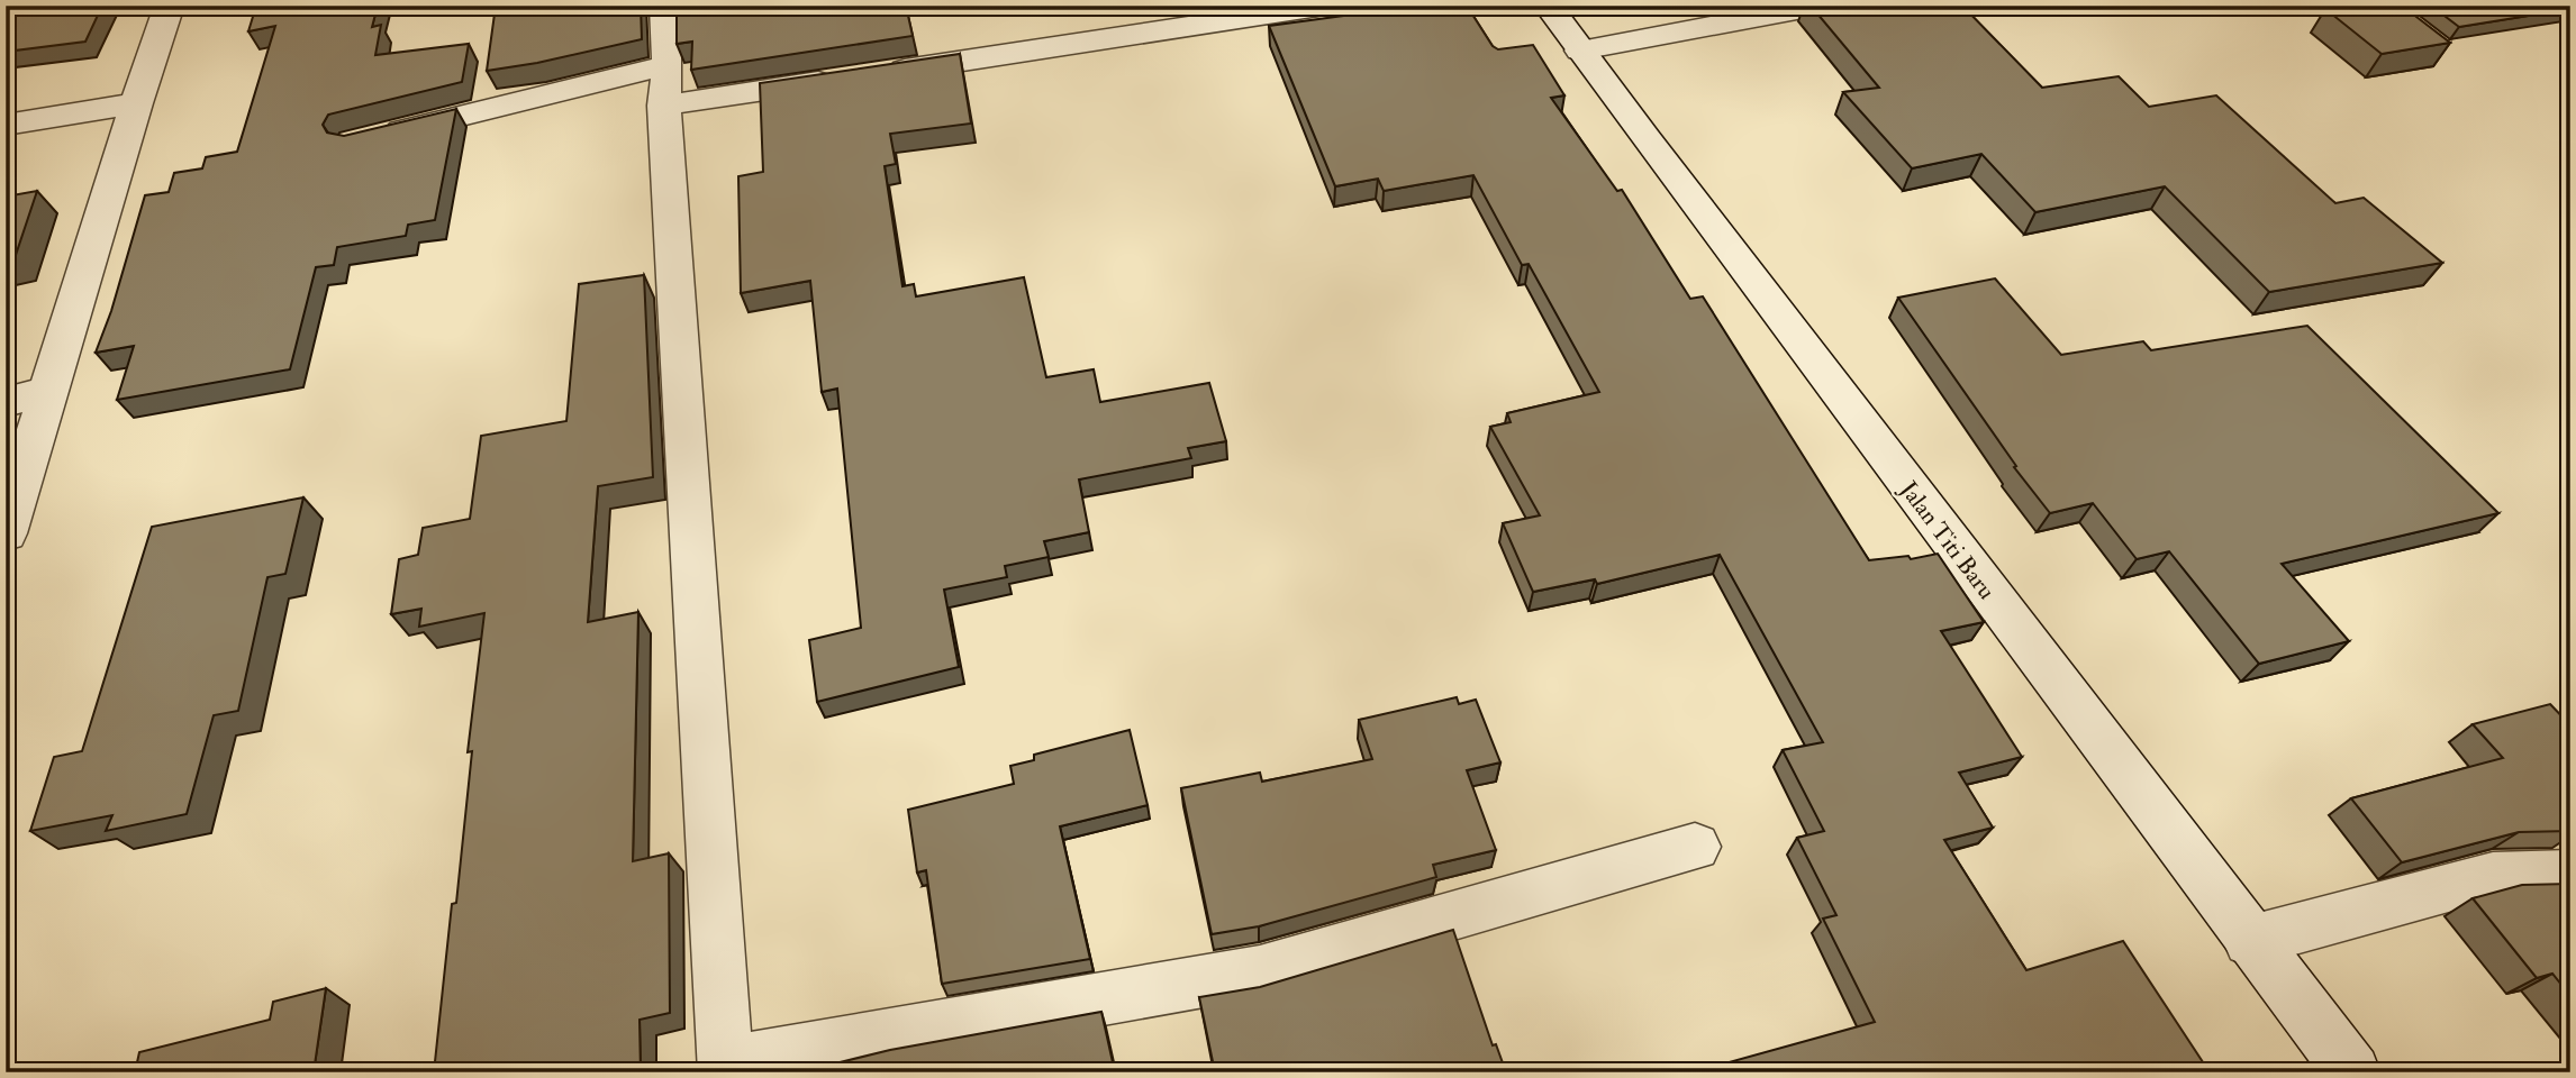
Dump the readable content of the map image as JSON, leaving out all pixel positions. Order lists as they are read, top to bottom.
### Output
{
  "streets": {
    "street": ["Jalan Titi Baru"]
  }
}
